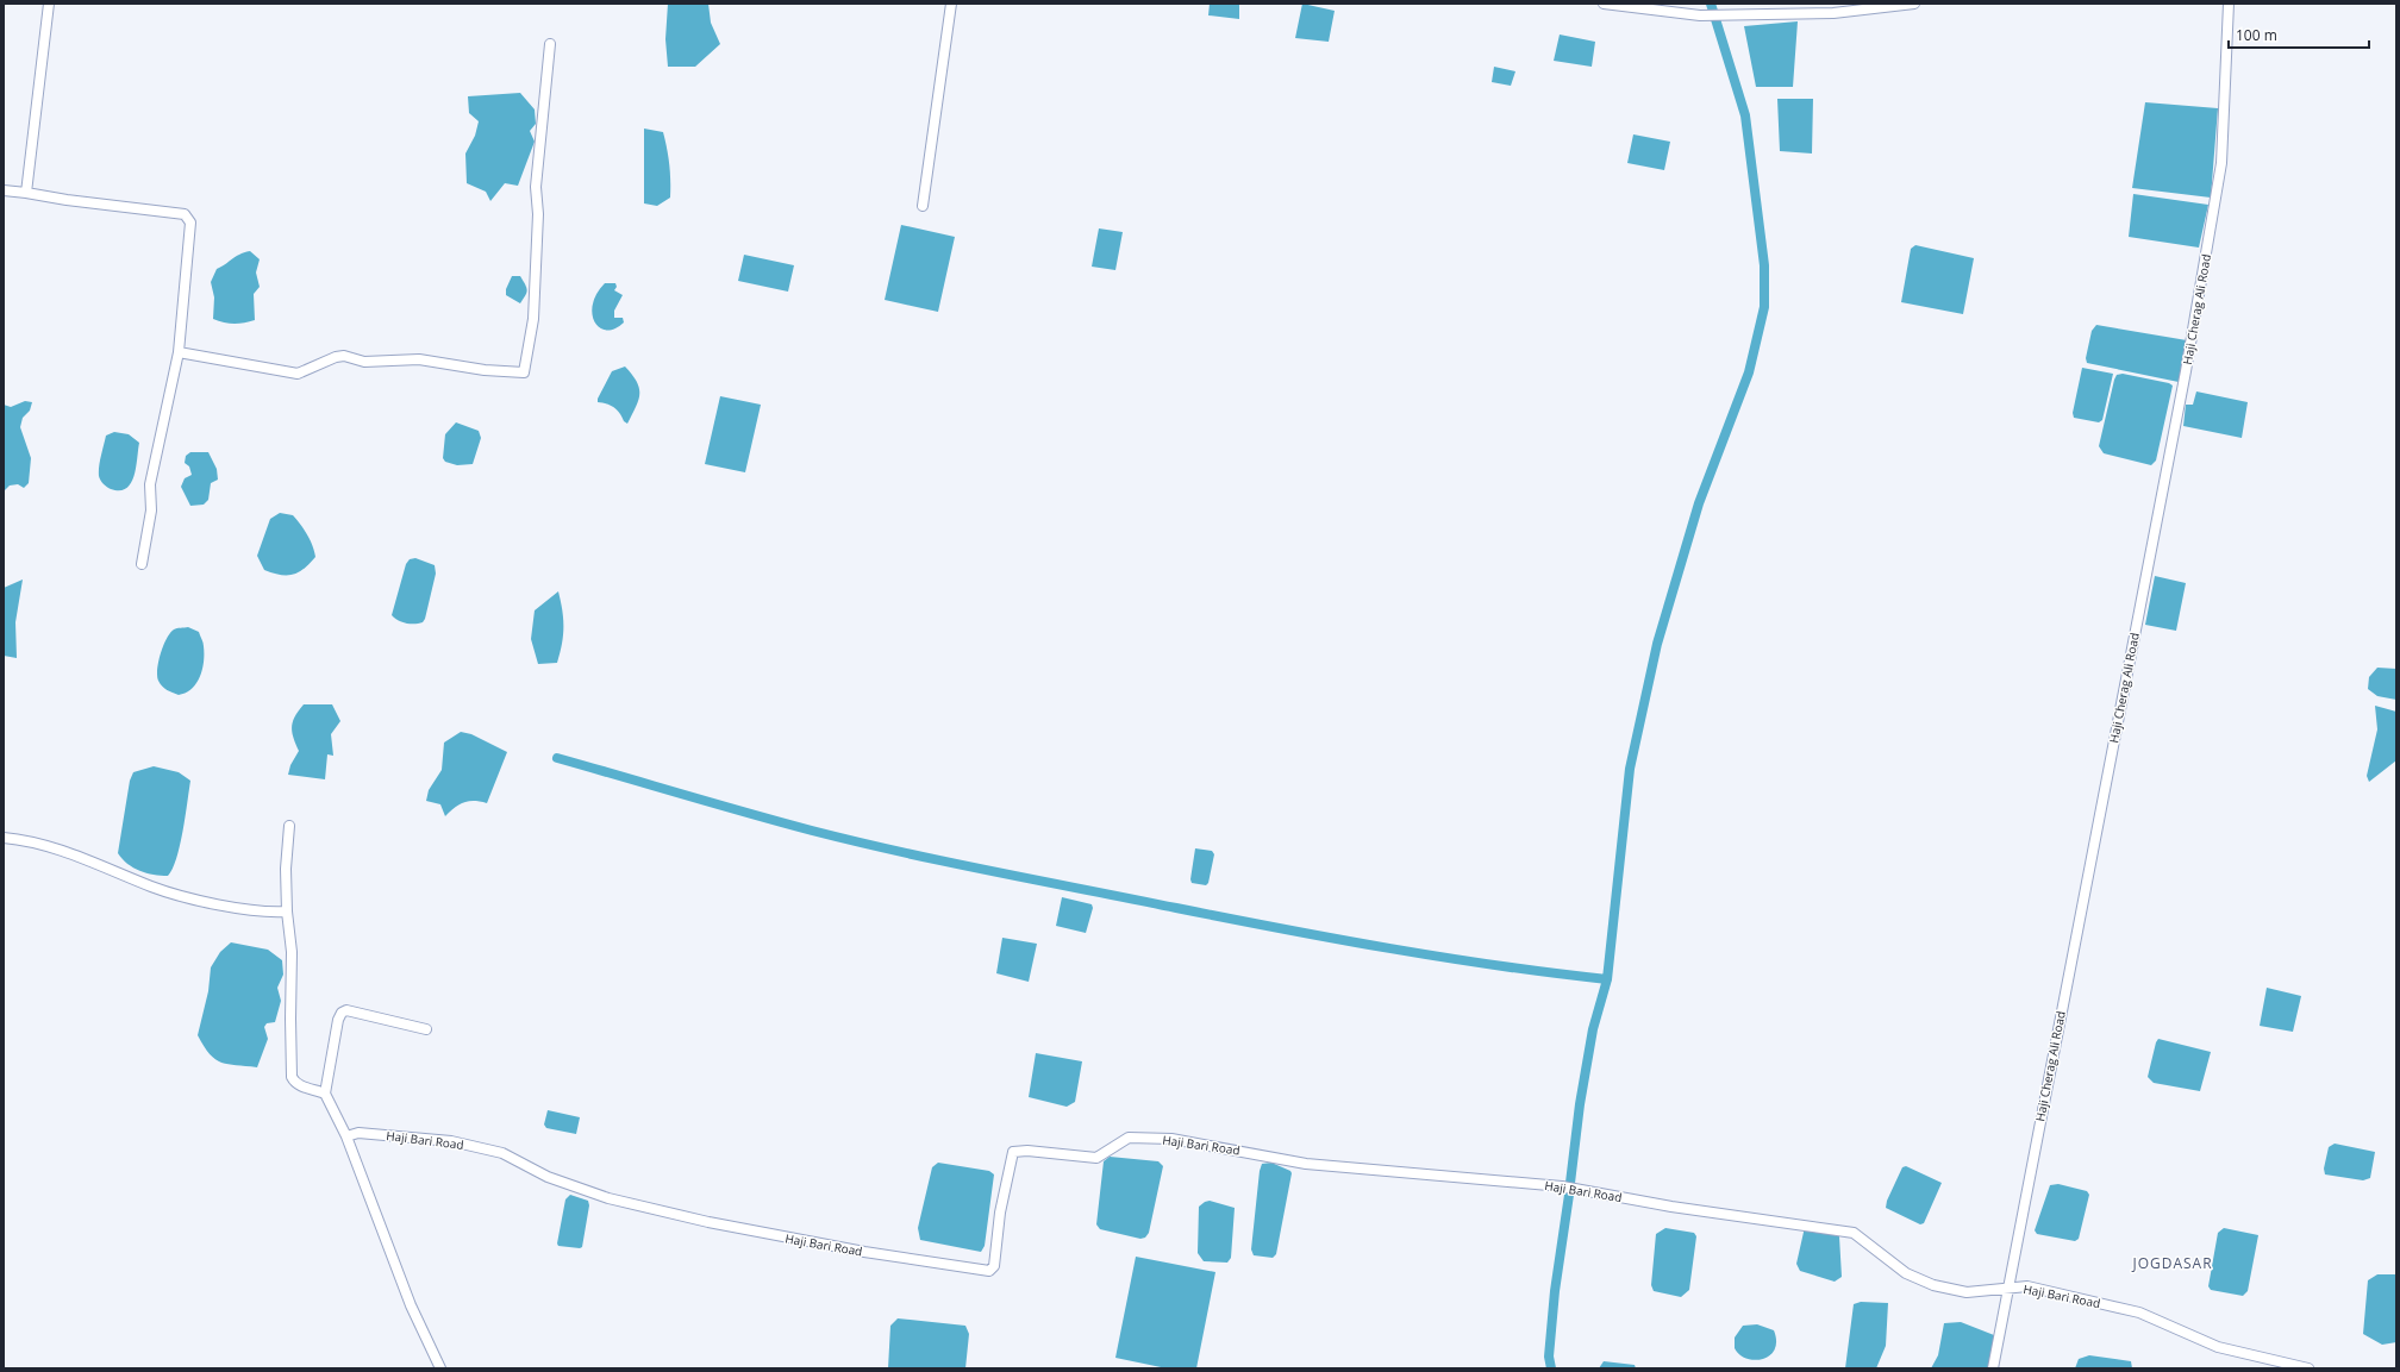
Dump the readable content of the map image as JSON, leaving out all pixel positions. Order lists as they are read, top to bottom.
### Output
{
  "streets": {
    "street": ["Haji Cherag Ali Road", "Haji Bari Road"]
  },
  "crossings": [
    ["Haji Cherag Ali Road", "Haji Bari Road"]
  ],
  "districts": ["JOGDASAR"],
  "scale_bar": "100 m"
}
